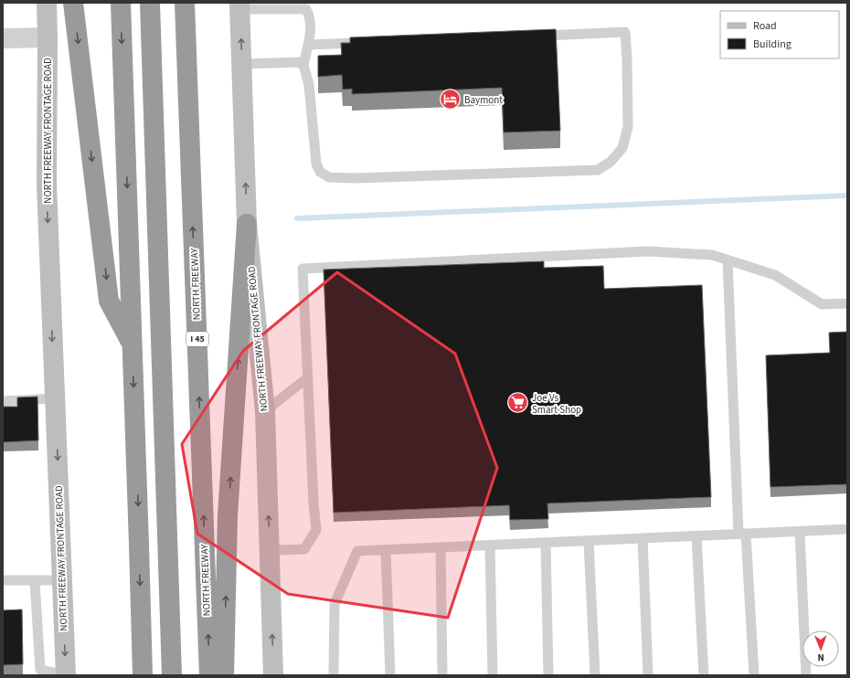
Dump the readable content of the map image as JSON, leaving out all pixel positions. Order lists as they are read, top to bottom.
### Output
{
  "streets": {
    "highway": ["NORTH FREEWAY", "I 45"],
    "main road": ["NORTH FREEWAY FRONTAGE ROAD"]
  },
  "places": {
    "hotel": ["Baymont"],
    "supermarket": ["Joe Vs Smart Shop"]
  },
  "legend": ["Road", "Building"],
  "north": "bottom"
}
